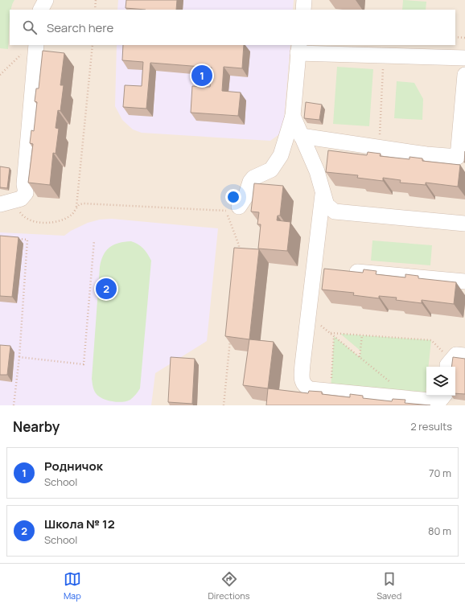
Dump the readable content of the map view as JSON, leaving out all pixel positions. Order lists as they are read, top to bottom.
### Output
{
  "page": {
    "search": "Search here",
    "pins": ["1", "2"],
    "heading": ["Nearby", "2 results"],
    "list": [
      {
        "mark": "1",
        "name": "Родничок",
        "note": "School",
        "value": "70 m"
      },
      {
        "mark": "2",
        "name": "Школа № 12",
        "note": "School",
        "value": "80 m"
      }
    ],
    "nav": ["Map", "Directions", "Saved"]
  }
}
